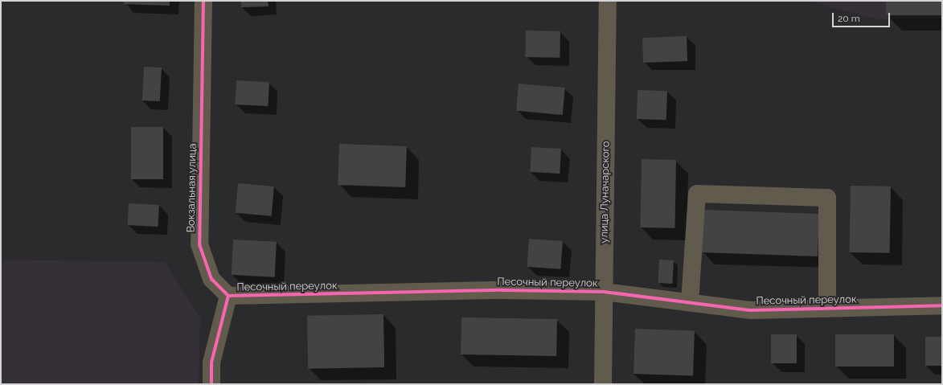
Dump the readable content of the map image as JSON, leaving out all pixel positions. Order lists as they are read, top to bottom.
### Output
{
  "streets": {
    "street": ["Вокзальная улица", "улица Луначарского", "Песочный переулок"]
  },
  "crossings": [
    ["Вокзальная улица", "Песочный переулок"],
    ["улица Луначарского", "Песочный переулок"]
  ],
  "scale_bar": "20 m"
}
